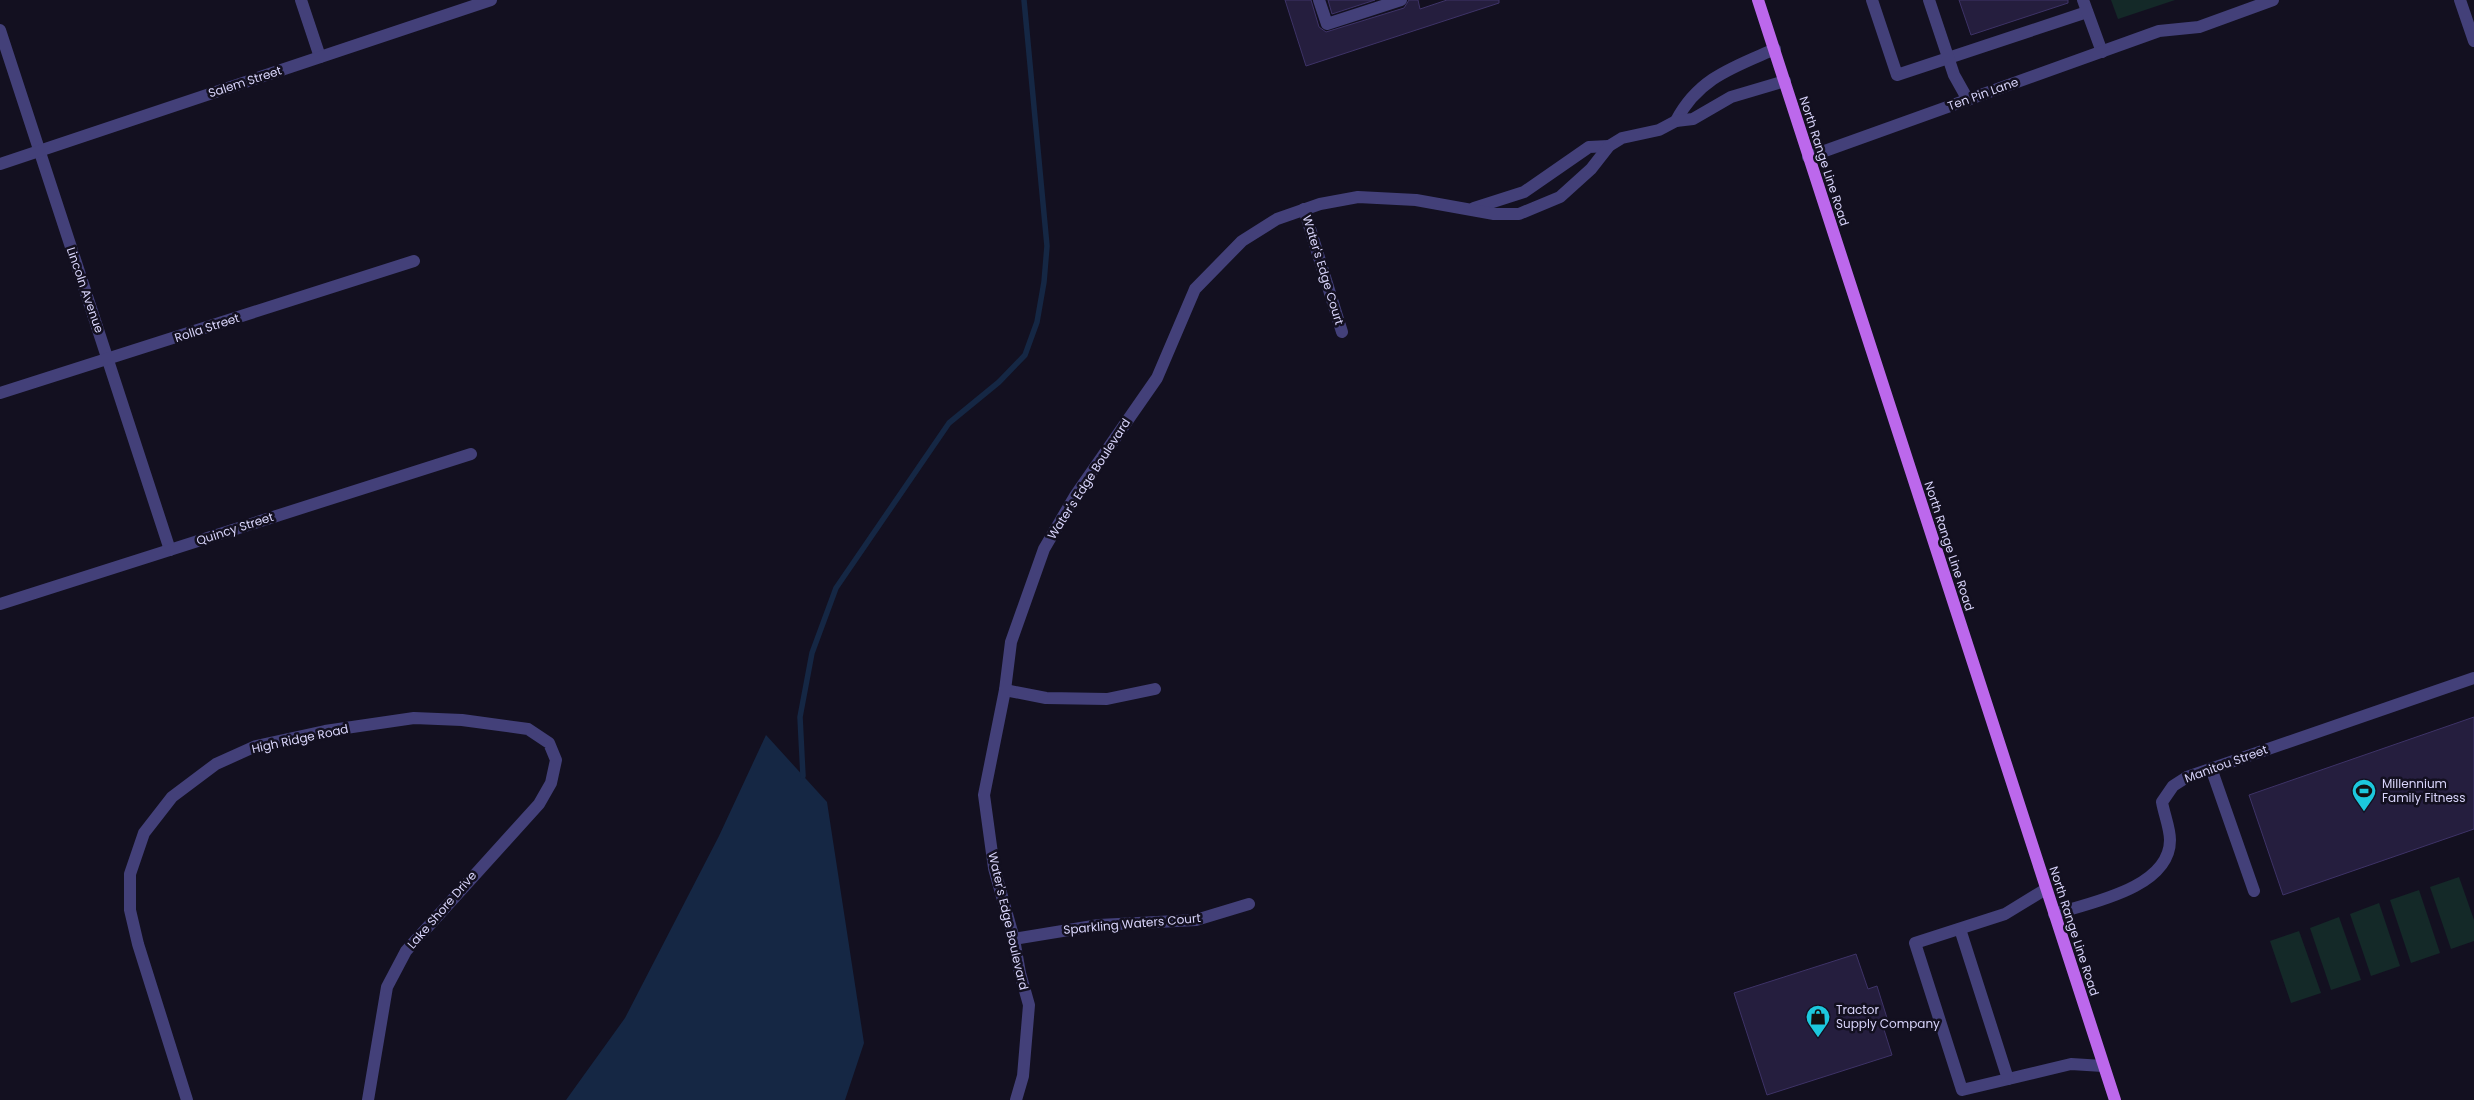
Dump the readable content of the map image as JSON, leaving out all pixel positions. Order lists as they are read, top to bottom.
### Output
{
  "streets": {
    "main road": ["North Range Line Road"],
    "street": [
      "Salem Street",
      "Ten Pin Lane",
      "Water's Edge Court",
      "Lincoln Avenue",
      "Rolla Street",
      "Water's Edge Boulevard",
      "Quincy Street",
      "High Ridge Road",
      "Manitou Street",
      "Lake Shore Drive",
      "Sparkling Waters Court"
    ]
  },
  "crossings": [
    ["Salem Street", "Lincoln Avenue"],
    ["Ten Pin Lane", "North Range Line Road"],
    ["North Range Line Road", "Water's Edge Boulevard"],
    ["North Range Line Road", "Manitou Street"],
    ["Water's Edge Court", "Water's Edge Boulevard"],
    ["Lincoln Avenue", "Rolla Street"],
    ["Lincoln Avenue", "Quincy Street"],
    ["Water's Edge Boulevard", "Sparkling Waters Court"],
    ["High Ridge Road", "Lake Shore Drive"]
  ],
  "places": {
    "sports": ["Millennium Family Fitness"],
    "shop": ["Tractor Supply Company"]
  }
}
